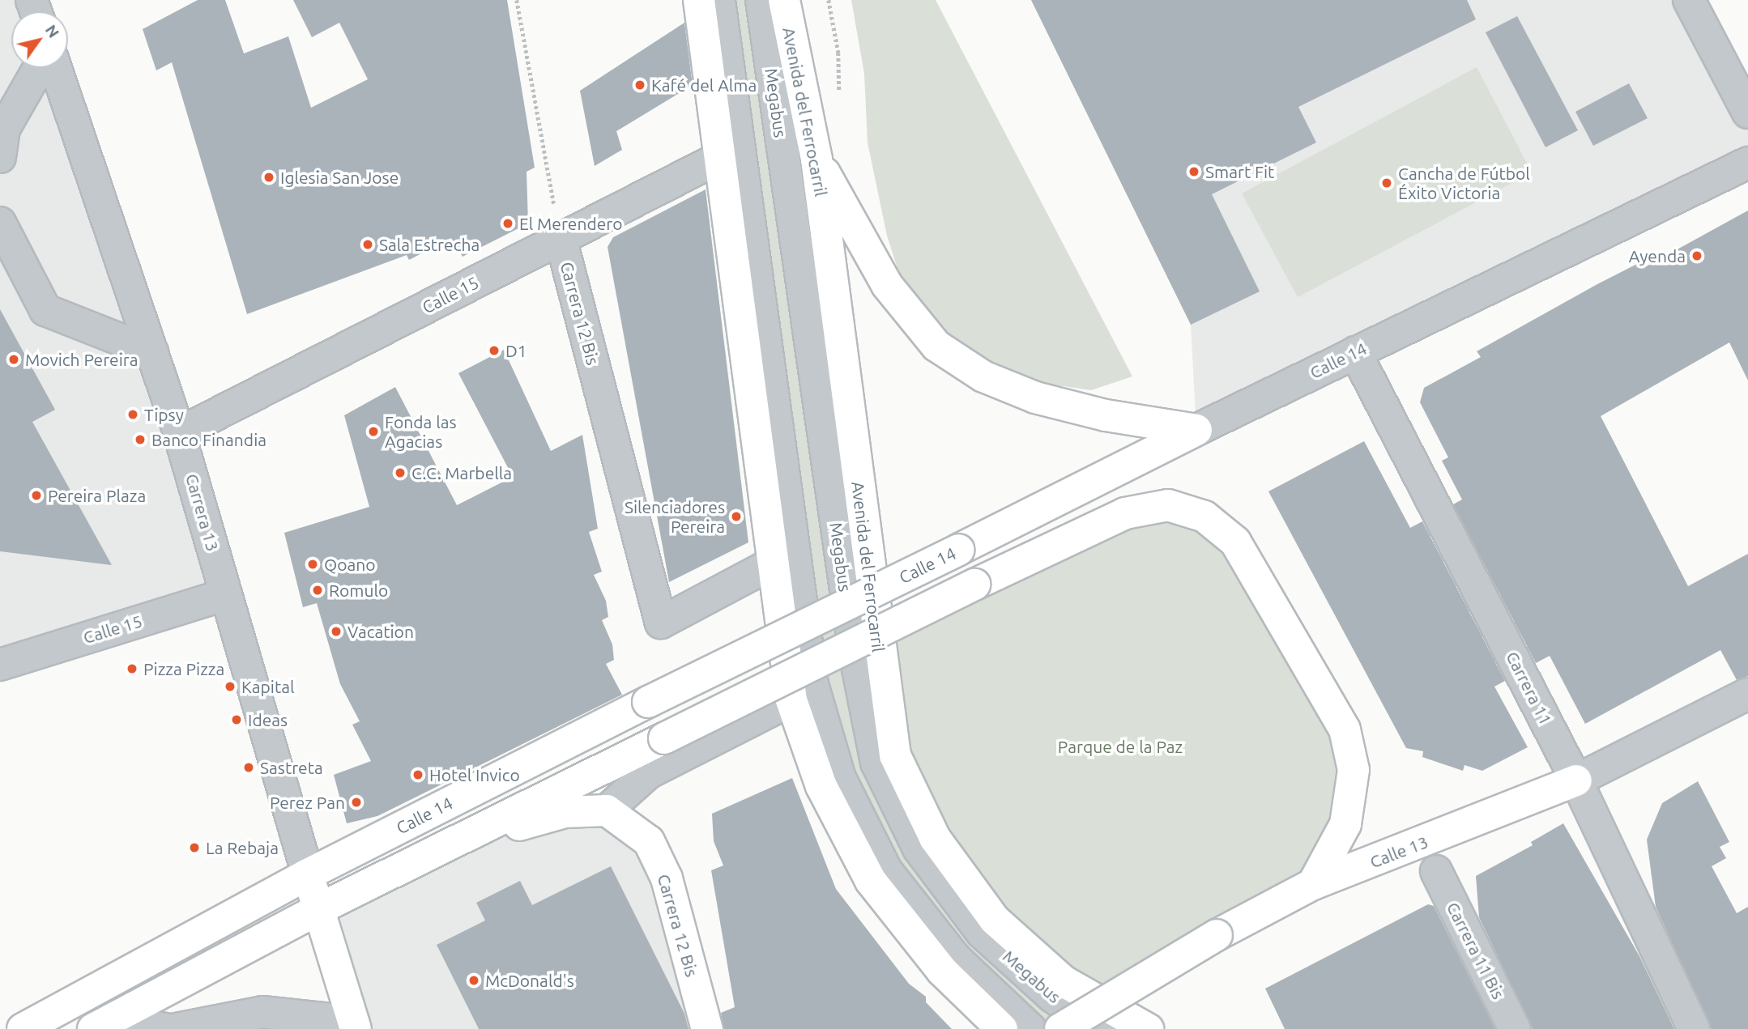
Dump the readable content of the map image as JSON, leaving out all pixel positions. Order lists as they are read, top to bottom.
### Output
{
  "streets": {
    "main road": [
      "Avenida del Ferrocarril",
      "Carrera 12 Bis",
      "Calle 14",
      "Calle 13"
    ],
    "street": [
      "Megabus",
      "Calle 15",
      "Carrera 13",
      "Carrera 11",
      "Carrera 11 Bis"
    ]
  },
  "crossings": [
    ["Calle 15", "Carrera 12 Bis"],
    ["Calle 15", "Carrera 13"],
    ["Calle 14", "Carrera 13"],
    ["Calle 14", "Carrera 11"],
    ["Carrera 11", "Calle 13"]
  ],
  "parks": ["Parque de la Paz"],
  "places": [
    "Kafé del Alma",
    "Smart Fit",
    "Iglesia San Jose",
    "Cancha de Fútbol Éxito Victoria",
    "El Merendero",
    "Sala Estrecha",
    "Ayenda",
    "D1",
    "Movich Pereira",
    "Tipsy",
    "Fonda las Agacias",
    "Banco Finandia",
    "C.C. Marbella",
    "Pereira Plaza",
    "Silenciadores Pereira",
    "Qoano",
    "Romulo",
    "Vacation",
    "Pizza Pizza",
    "Kapital",
    "Ideas",
    "Sastreta",
    "Hotel Invico",
    "Perez Pan",
    "La Rebaja",
    "McDonald's"
  ],
  "north": "top right"
}
